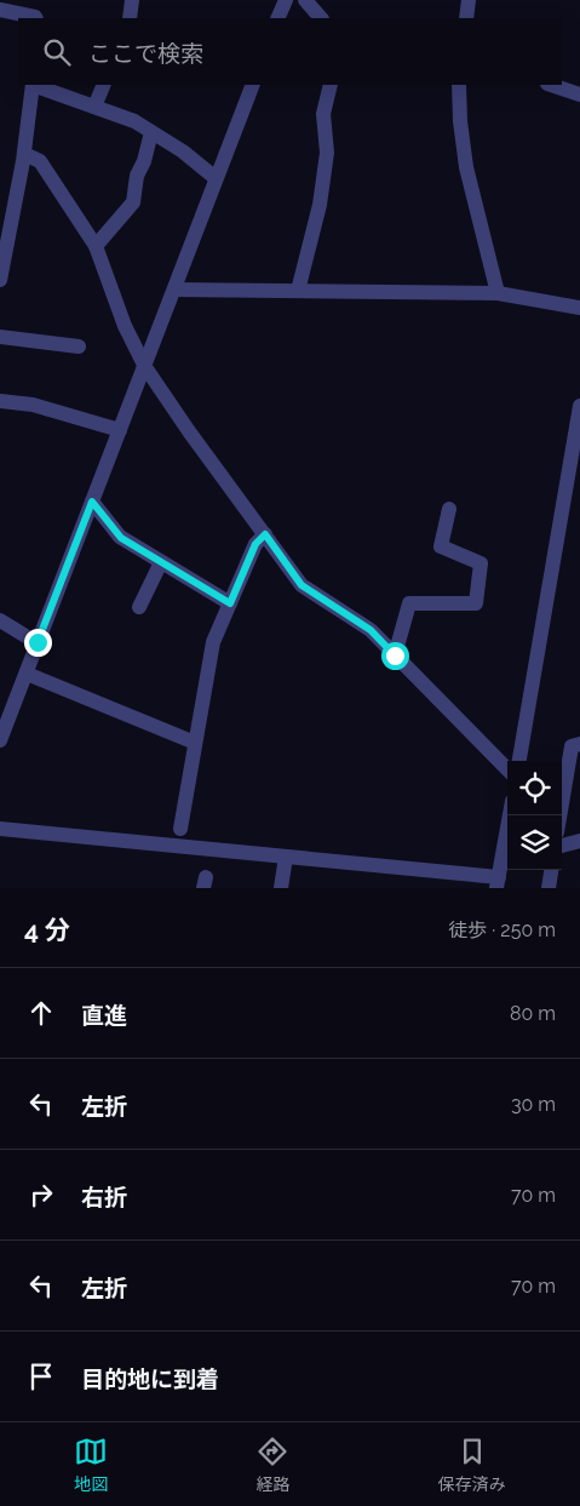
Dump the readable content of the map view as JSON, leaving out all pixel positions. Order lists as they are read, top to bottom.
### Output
{
  "page": {
    "search": "ここで検索",
    "heading": ["4 分", "徒歩 · 250 m"],
    "list": [
      ["直進", "80 m"],
      ["左折", "30 m"],
      ["右折", "70 m"],
      ["左折", "70 m"],
      "目的地に到着"
    ],
    "nav": ["地図", "経路", "保存済み"]
  }
}
